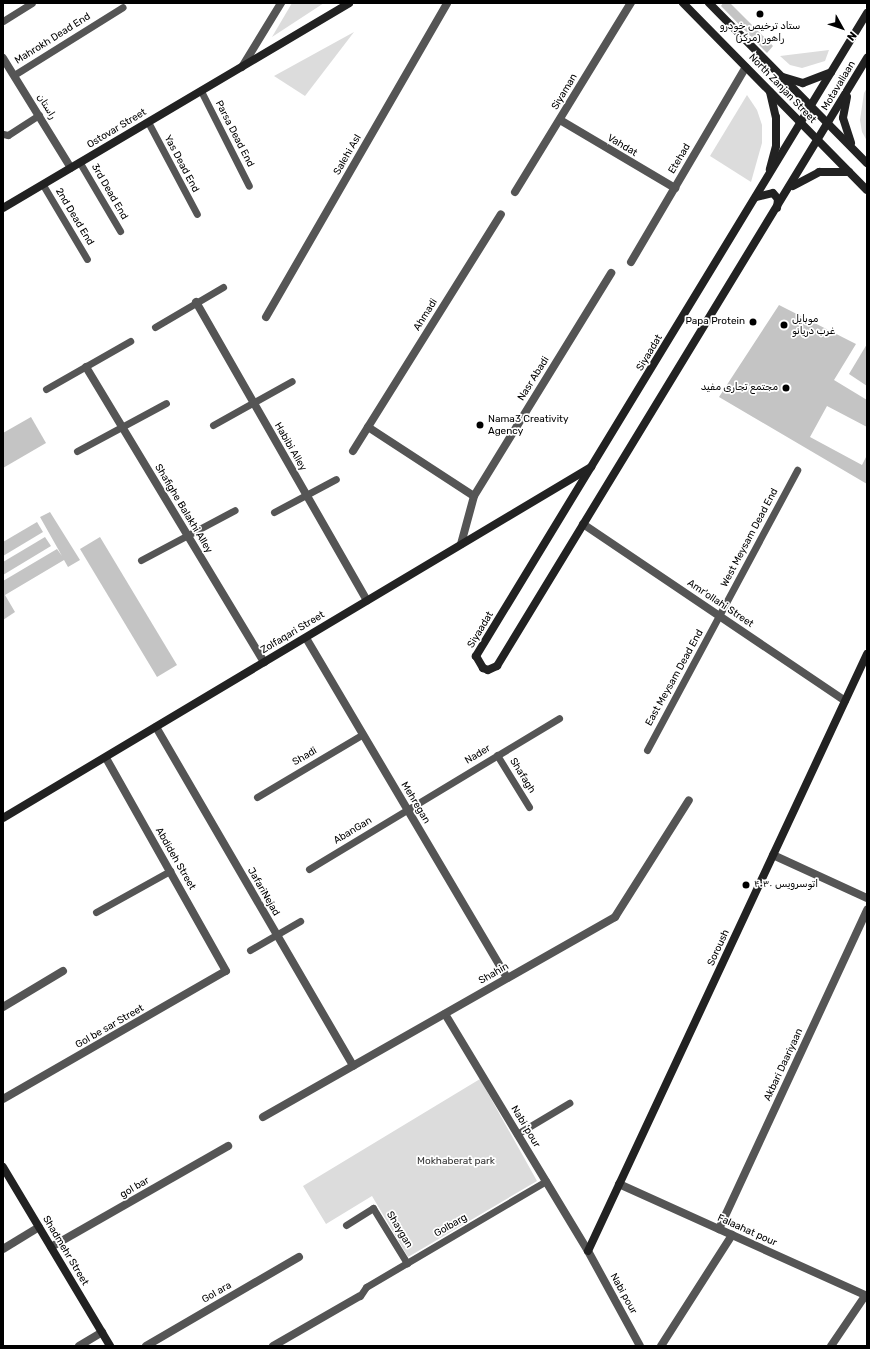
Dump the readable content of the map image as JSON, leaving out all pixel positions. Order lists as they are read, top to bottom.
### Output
{
  "streets": {
    "street": [
      "Motavaliaan",
      "North Zanjan Street",
      "Siyaman",
      "راستان",
      "Ostovar Street",
      "Vahdat",
      "Salehi Asl",
      "Etehad",
      "Ahmadi",
      "Siyaadat",
      "Nasr Abadi",
      "Habibi Alley",
      "Shafighe Balakhi Alley",
      "Amr'ollahi Street",
      "Zolfaqari Street",
      "Mehregan",
      "Abdideh Street",
      "JafariNejad",
      "Soroush",
      "Shahin",
      "Gol be sar Street",
      "Akbari Daariyaan",
      "Nabi 'pour",
      "gol bar",
      "Falaahat pour",
      "Shadmehr Street",
      "Gol ara",
      "Nabi pour"
    ],
    "lane": [
      "Mahrokh Dead End",
      "Parsa Dead End",
      "Yas Dead End",
      "3rd Dead End",
      "2nd Dead End",
      "West Meysam Dead End",
      "East Meysam Dead End",
      "Nader",
      "Shadi",
      "Shafagh",
      "AbanGan",
      "Golbarg",
      "Shaygan"
    ]
  },
  "crossings": [
    ["Mahrokh Dead End", "راستان"],
    ["Motavaliaan", "North Zanjan Street"],
    ["Motavaliaan", "Siyaadat"],
    ["North Zanjan Street", "Etehad"],
    ["North Zanjan Street", "Siyaadat"],
    ["Siyaman", "Vahdat"],
    ["راستان", "Ostovar Street"],
    ["Ostovar Street", "Parsa Dead End"],
    ["Ostovar Street", "Yas Dead End"],
    ["Ostovar Street", "3rd Dead End"],
    ["Ostovar Street", "2nd Dead End"],
    ["Vahdat", "Etehad"],
    ["Siyaadat", "Amr'ollahi Street"],
    ["Siyaadat", "Zolfaqari Street"],
    ["Nasr Abadi", "Zolfaqari Street"],
    ["Habibi Alley", "Zolfaqari Street"],
    ["Shafighe Balakhi Alley", "Zolfaqari Street"],
    ["West Meysam Dead End", "Amr'ollahi Street"],
    ["West Meysam Dead End", "East Meysam Dead End"],
    ["Amr'ollahi Street", "East Meysam Dead End"],
    ["Amr'ollahi Street", "Soroush"],
    ["Zolfaqari Street", "Mehregan"],
    ["Zolfaqari Street", "Abdideh Street"],
    ["Zolfaqari Street", "JafariNejad"],
    ["Nader", "Shafagh"],
    ["Nader", "Mehregan"],
    ["Nader", "AbanGan"],
    ["Shadi", "Mehregan"],
    ["Mehregan", "AbanGan"],
    ["Mehregan", "Shahin"],
    ["Abdideh Street", "Gol be sar Street"],
    ["JafariNejad", "Shahin"],
    ["Soroush", "Nabi 'pour"],
    ["Soroush", "Falaahat pour"],
    ["Soroush", "Nabi pour"],
    ["Shahin", "Nabi 'pour"],
    ["Akbari Daariyaan", "Falaahat pour"],
    ["Nabi 'pour", "Golbarg"],
    ["Nabi 'pour", "Nabi pour"],
    ["gol bar", "Shadmehr Street"],
    ["Golbarg", "Shaygan"]
  ],
  "parks": ["Mokhaberat park"],
  "places": [
    "ستاد ترخیص خودرو راهور (مرکز)",
    "Papa Protein",
    "موبایل غرب دریانو",
    "مجتمع تجاری مفید",
    "Nama3 Creativity Agency",
    "اتوسرویس ۴۰۳۰"
  ],
  "north": "bottom right"
}
